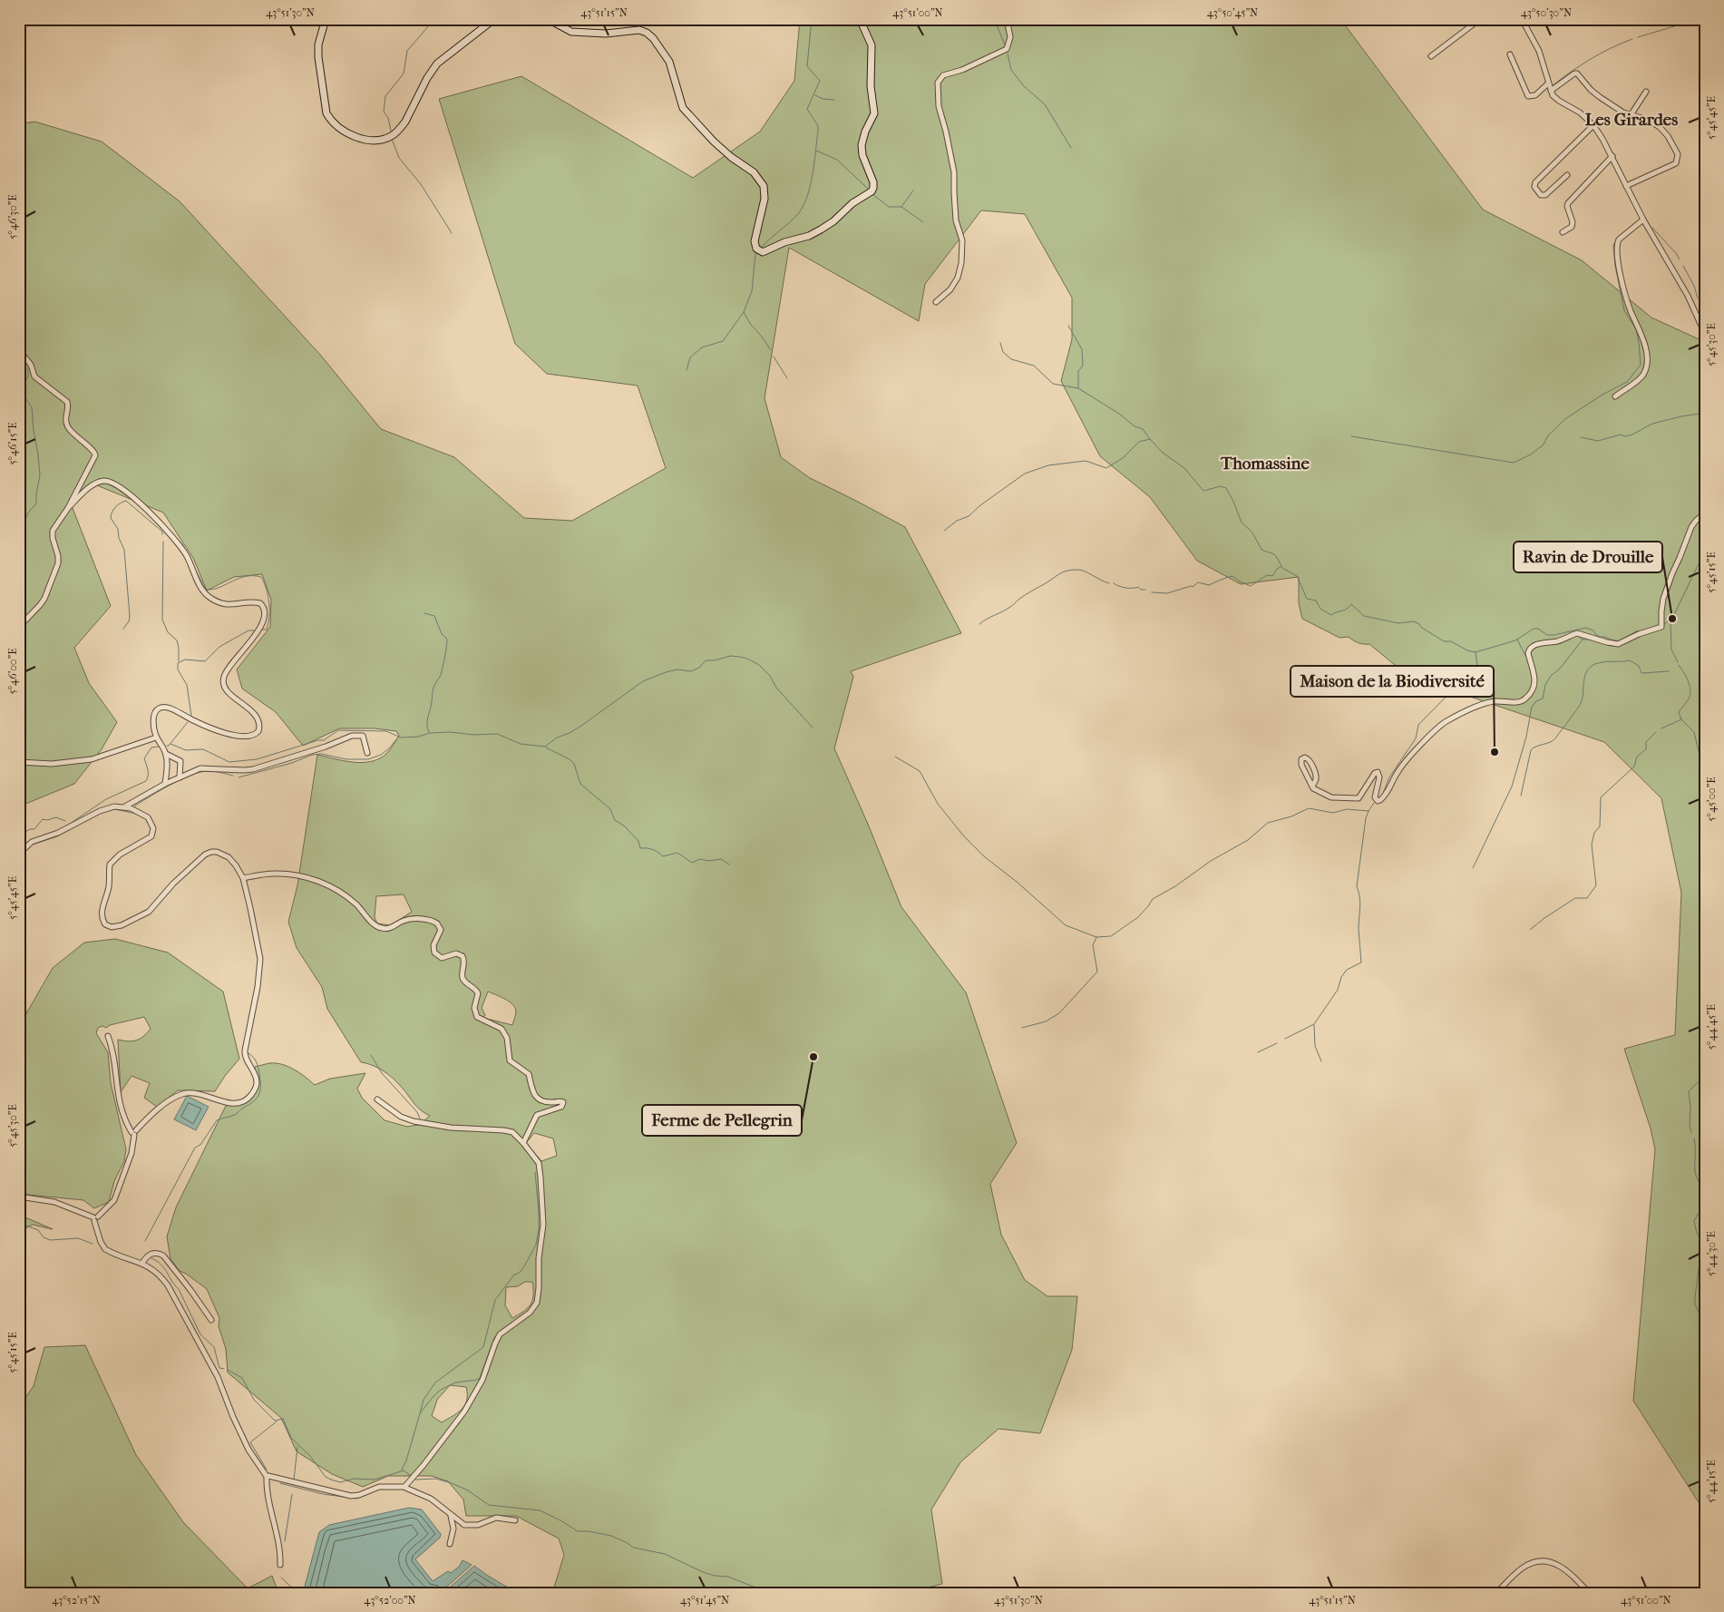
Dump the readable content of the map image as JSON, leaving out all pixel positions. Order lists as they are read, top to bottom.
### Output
{
  "districts": ["Les Girardes", "Thomassine"],
  "places": ["Ravin de Drouille", "Maison de la Biodiversité", "Ferme de Pellegrin"],
  "coordinates": [
    "43°51'30\"N",
    "43°51'15\"N",
    "43°51'00\"N",
    "43°50'45\"N",
    "43°50'30\"N",
    "5°45'45\"E",
    "5°46'30\"E",
    "5°45'30\"E",
    "5°46'15\"E",
    "5°45'15\"E",
    "5°46'00\"E",
    "5°45'00\"E",
    "5°44'45\"E",
    "5°44'30\"E",
    "5°44'15\"E",
    "43°52'15\"N",
    "43°52'00\"N",
    "43°51'45\"N"
  ]
}
